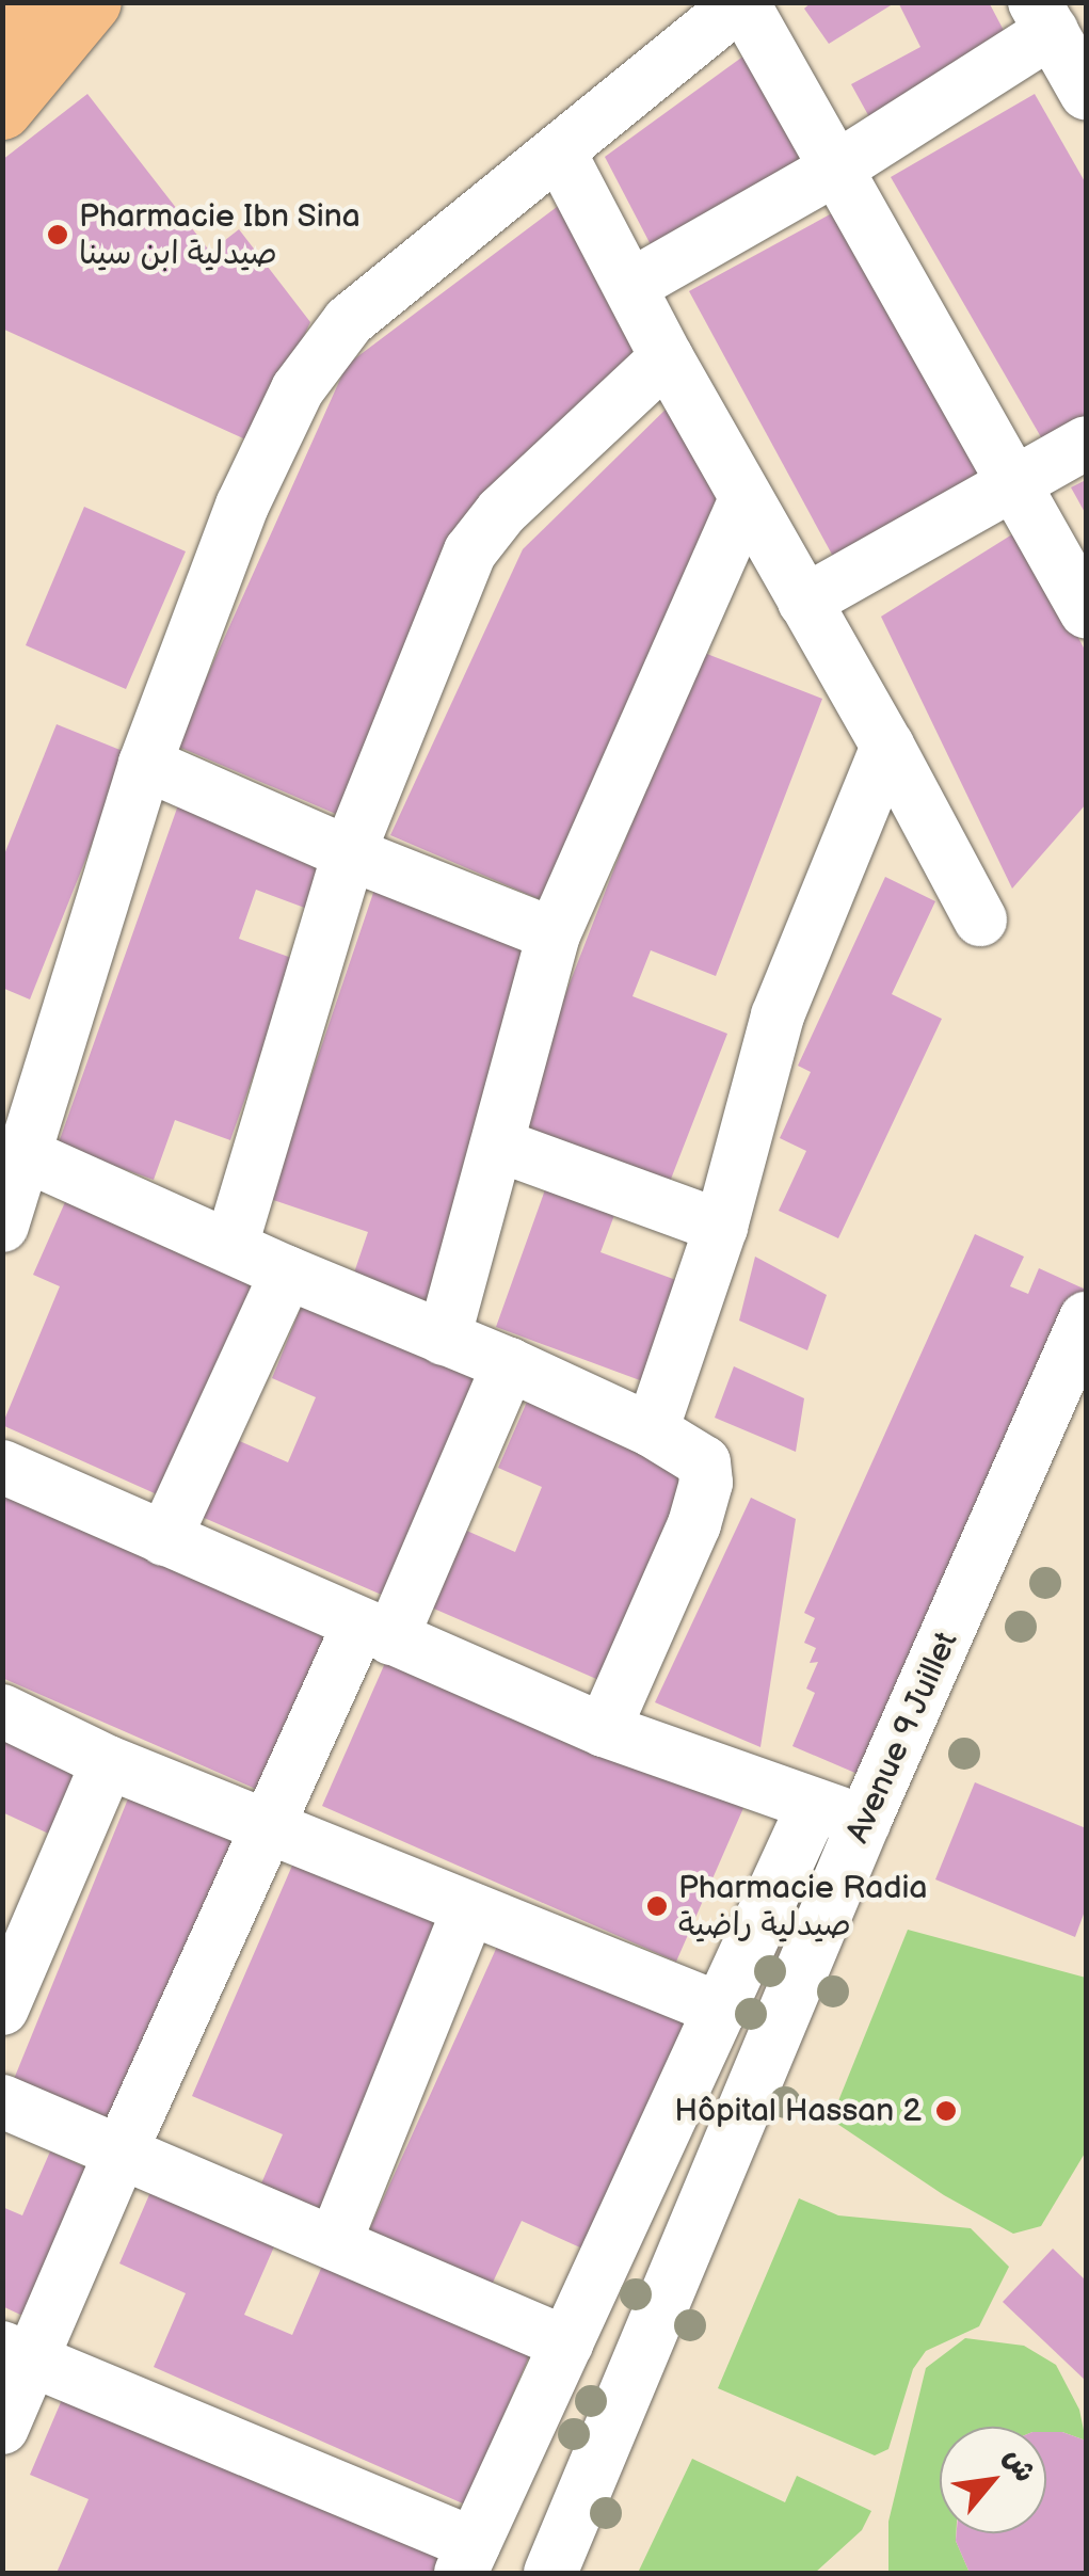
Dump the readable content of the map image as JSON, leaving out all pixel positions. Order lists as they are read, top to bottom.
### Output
{
  "streets": {
    "street": ["Avenue 9 Juillet"]
  },
  "places": ["Pharmacie Ibn Sina صيدلية ابن سينا", "Pharmacie Radia صيدلية راضية", "Hôpital Hassan 2"],
  "north": "top right"
}
